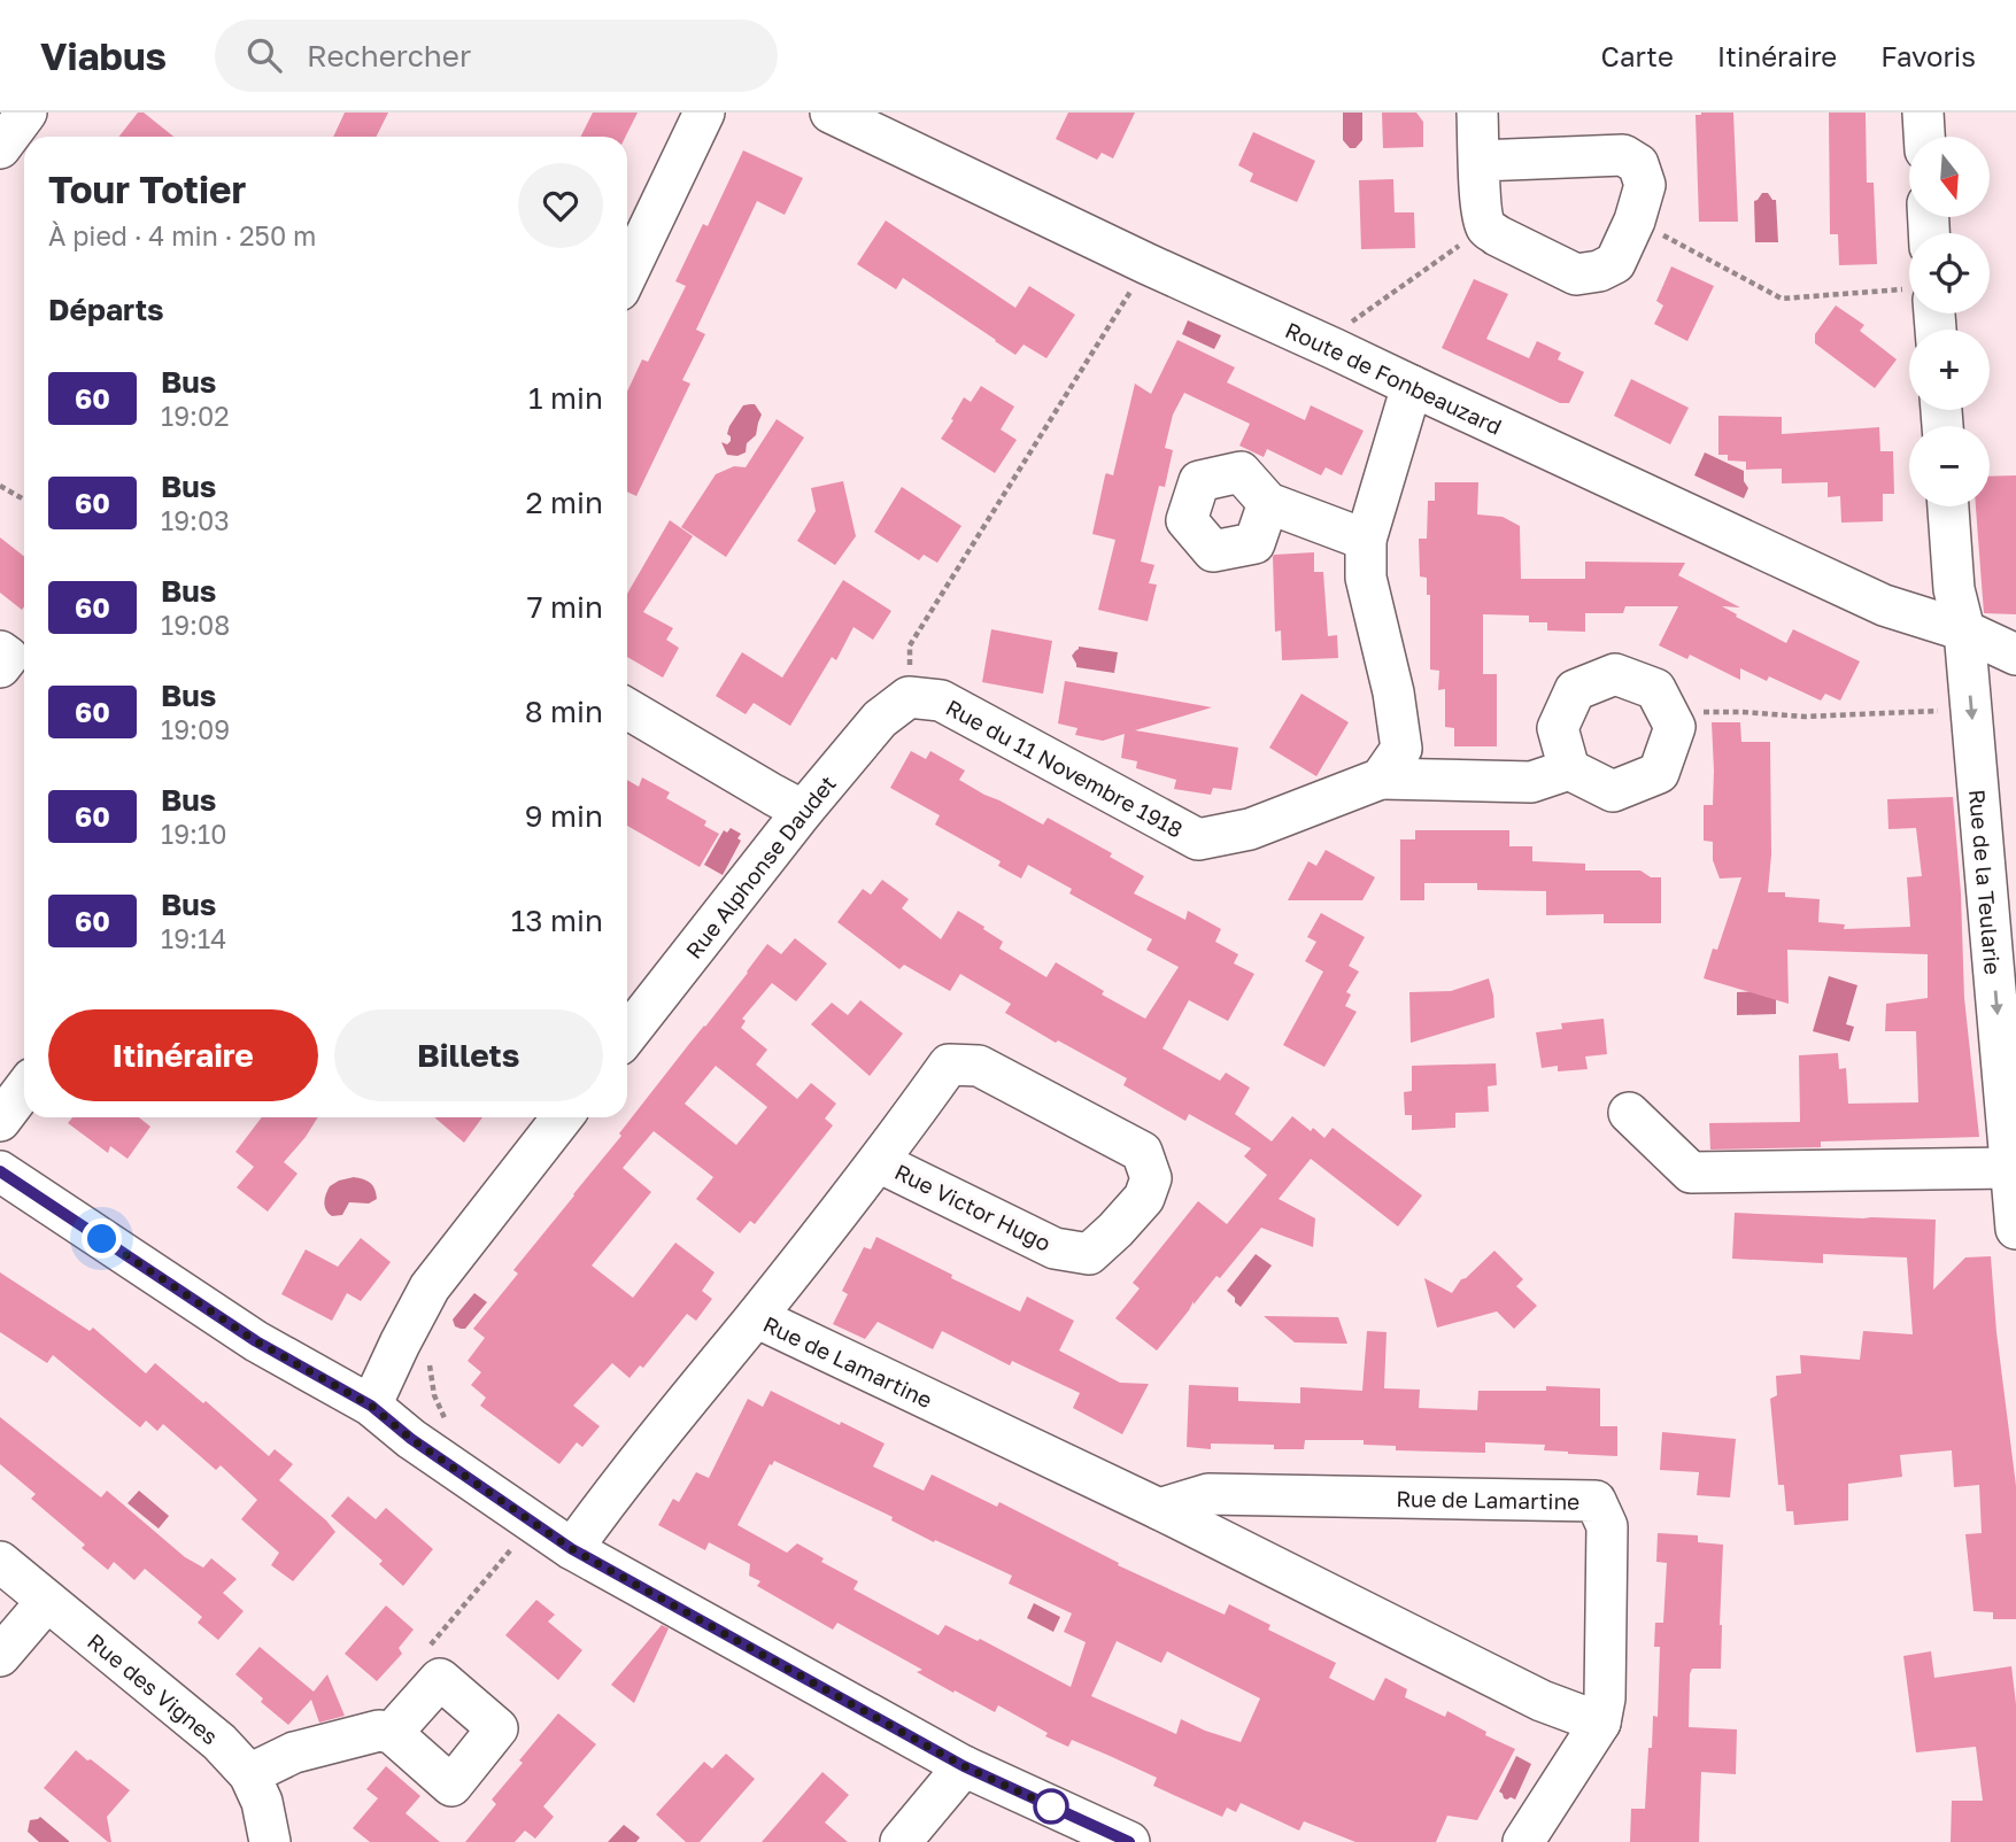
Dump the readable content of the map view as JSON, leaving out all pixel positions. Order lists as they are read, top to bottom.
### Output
{
  "streets": {
    "street": [
      "Route de Fonbeauzard",
      "Rue du 11 Novembre 1918",
      "Rue Alphonse Daudet",
      "Rue de la Teularie",
      "Rue Victor Hugo",
      "Rue de Lamartine",
      "Rue des Vignes"
    ]
  },
  "crossings": [
    ["Route de Fonbeauzard", "Rue de la Teularie"],
    ["Rue du 11 Novembre 1918", "Rue Alphonse Daudet"],
    ["Rue Victor Hugo", "Rue de Lamartine"]
  ],
  "one_way": ["Rue de la Teularie"],
  "lines": ["bus line 60"],
  "north": "bottom",
  "page": {
    "header": "Viabus",
    "search": "Rechercher",
    "nav": ["Carte", "Itinéraire", "Favoris"],
    "map_buttons": ["+", "−"],
    "heading": [
      ["Tour Totier", "À pied · 4 min · 250 m"],
      "Départs"
    ],
    "list": [
      {
        "mark": "60",
        "name": "Bus",
        "note": "19:02",
        "value": "1 min"
      },
      {
        "mark": "60",
        "name": "Bus",
        "note": "19:03",
        "value": "2 min"
      },
      {
        "mark": "60",
        "name": "Bus",
        "note": "19:08",
        "value": "7 min"
      },
      {
        "mark": "60",
        "name": "Bus",
        "note": "19:09",
        "value": "8 min"
      },
      {
        "mark": "60",
        "name": "Bus",
        "note": "19:10",
        "value": "9 min"
      },
      {
        "mark": "60",
        "name": "Bus",
        "note": "19:14",
        "value": "13 min"
      }
    ],
    "buttons": ["Itinéraire", "Billets"]
  }
}
